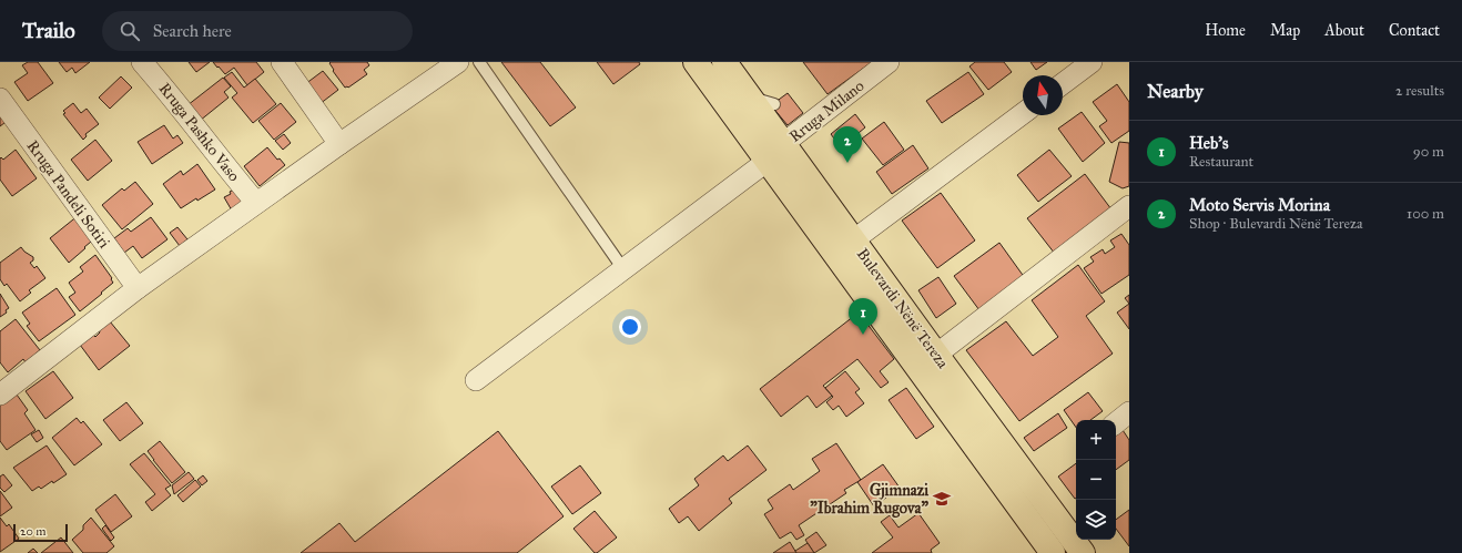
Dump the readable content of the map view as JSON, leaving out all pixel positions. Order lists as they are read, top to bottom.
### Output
{
  "streets": {
    "main road": ["Bulevardi Nënë Tereza"],
    "street": ["Rruga Milano", "Rruga Pashko Vaso", "Rruga Pandeli Sotiri"]
  },
  "crossings": [
    ["Rruga Milano", "Bulevardi Nënë Tereza"]
  ],
  "places": {
    "school or university": ["Gjimnazi \"Ibrahim Rugova\""]
  },
  "scale_bar": "20 m",
  "north": "top",
  "page": {
    "header": "Trailo",
    "search": "Search here",
    "nav": [
      "Home",
      "Map",
      "About",
      "Contact"
    ],
    "heading": ["Nearby", "2 results"],
    "list": [
      {
        "mark": "1",
        "name": "Heb's",
        "note": "Restaurant",
        "value": "90 m"
      },
      {
        "mark": "2",
        "name": "Moto Servis Morina",
        "note": "Shop · Bulevardi Nënë Tereza",
        "value": "100 m"
      }
    ],
    "pins": ["2", "1"],
    "map_buttons": ["+", "−"],
    "scale": "20 m"
  }
}
